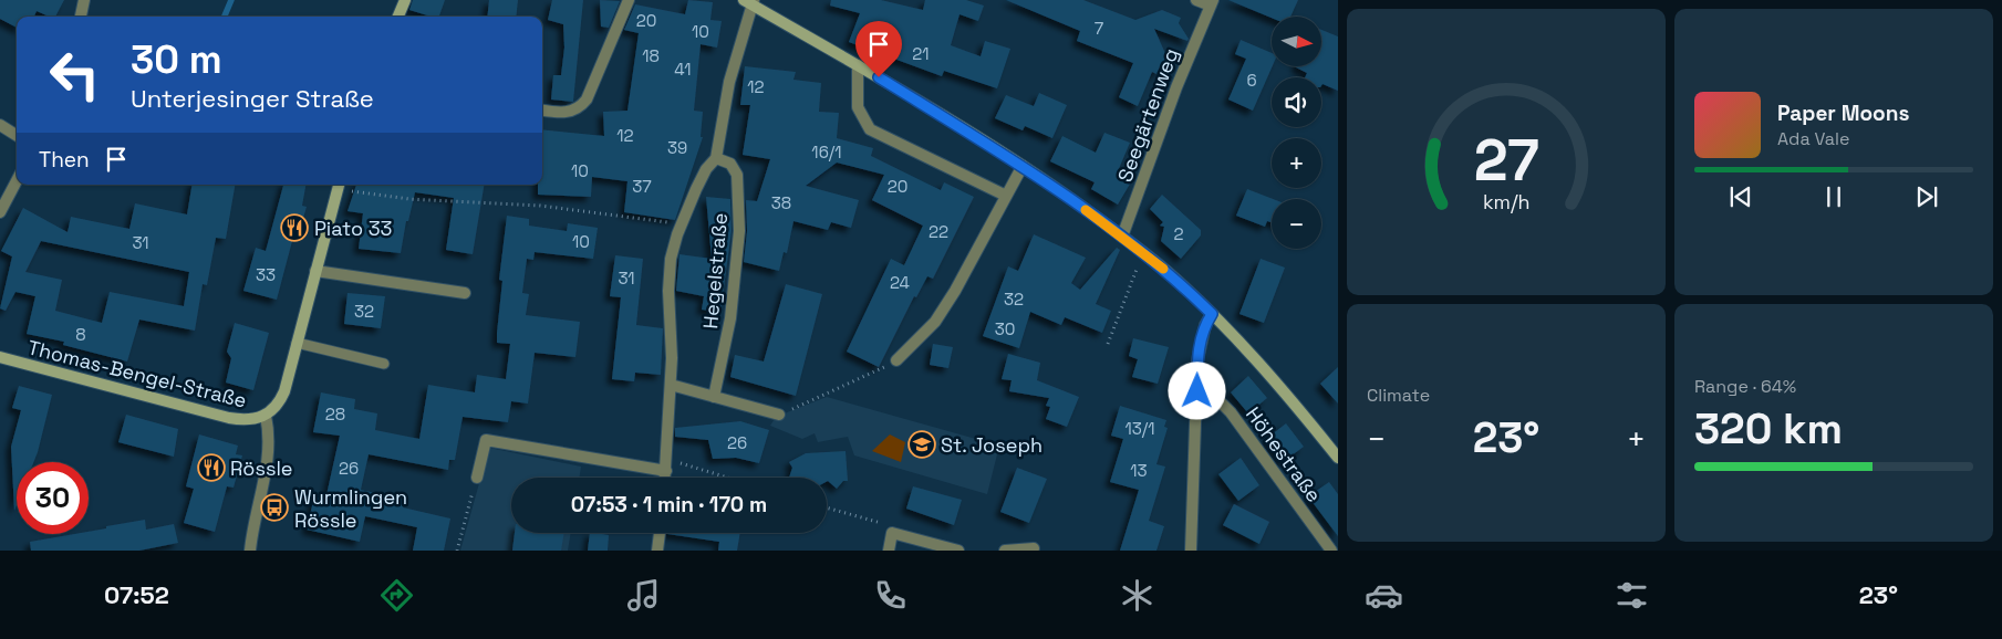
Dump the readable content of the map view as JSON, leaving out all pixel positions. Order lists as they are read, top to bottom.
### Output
{
  "streets": {
    "main road": ["Thomas-Bengel-Straße"],
    "street": ["Seegärtenweg", "Hegelstraße", "Höhestraße"]
  },
  "places": {
    "restaurant": ["Piato 33", "Rössle"],
    "school or university": ["St. Joseph"],
    "bus stop": ["Wurmlingen Rössle"]
  },
  "house_numbers": [
    "20",
    "7",
    "10",
    "21",
    "18",
    "41",
    "6",
    "12",
    "12",
    "39",
    "16/1",
    "10",
    "37",
    "20",
    "38",
    "22",
    "2",
    "10",
    "31",
    "33",
    "31",
    "24",
    "32",
    "32",
    "30",
    "8",
    "28",
    "13/1",
    "26",
    "26",
    "13"
  ],
  "north": "right",
  "page": {
    "map_buttons": ["+", "−"],
    "turn": ["30 m", "Unterjesinger Straße"],
    "song": ["Paper Moons", "Ada Vale"],
    "then": "Then",
    "tile": [
      "Climate",
      ["Range · 64%", "320 km"]
    ],
    "heat": ["−", "23°", "+"],
    "limit": "30",
    "trip": "07:53 · 1 min · 170 m",
    "tabs": ["07:52", "23°"],
    "gauge": ["27", "km/h"]
  }
}
